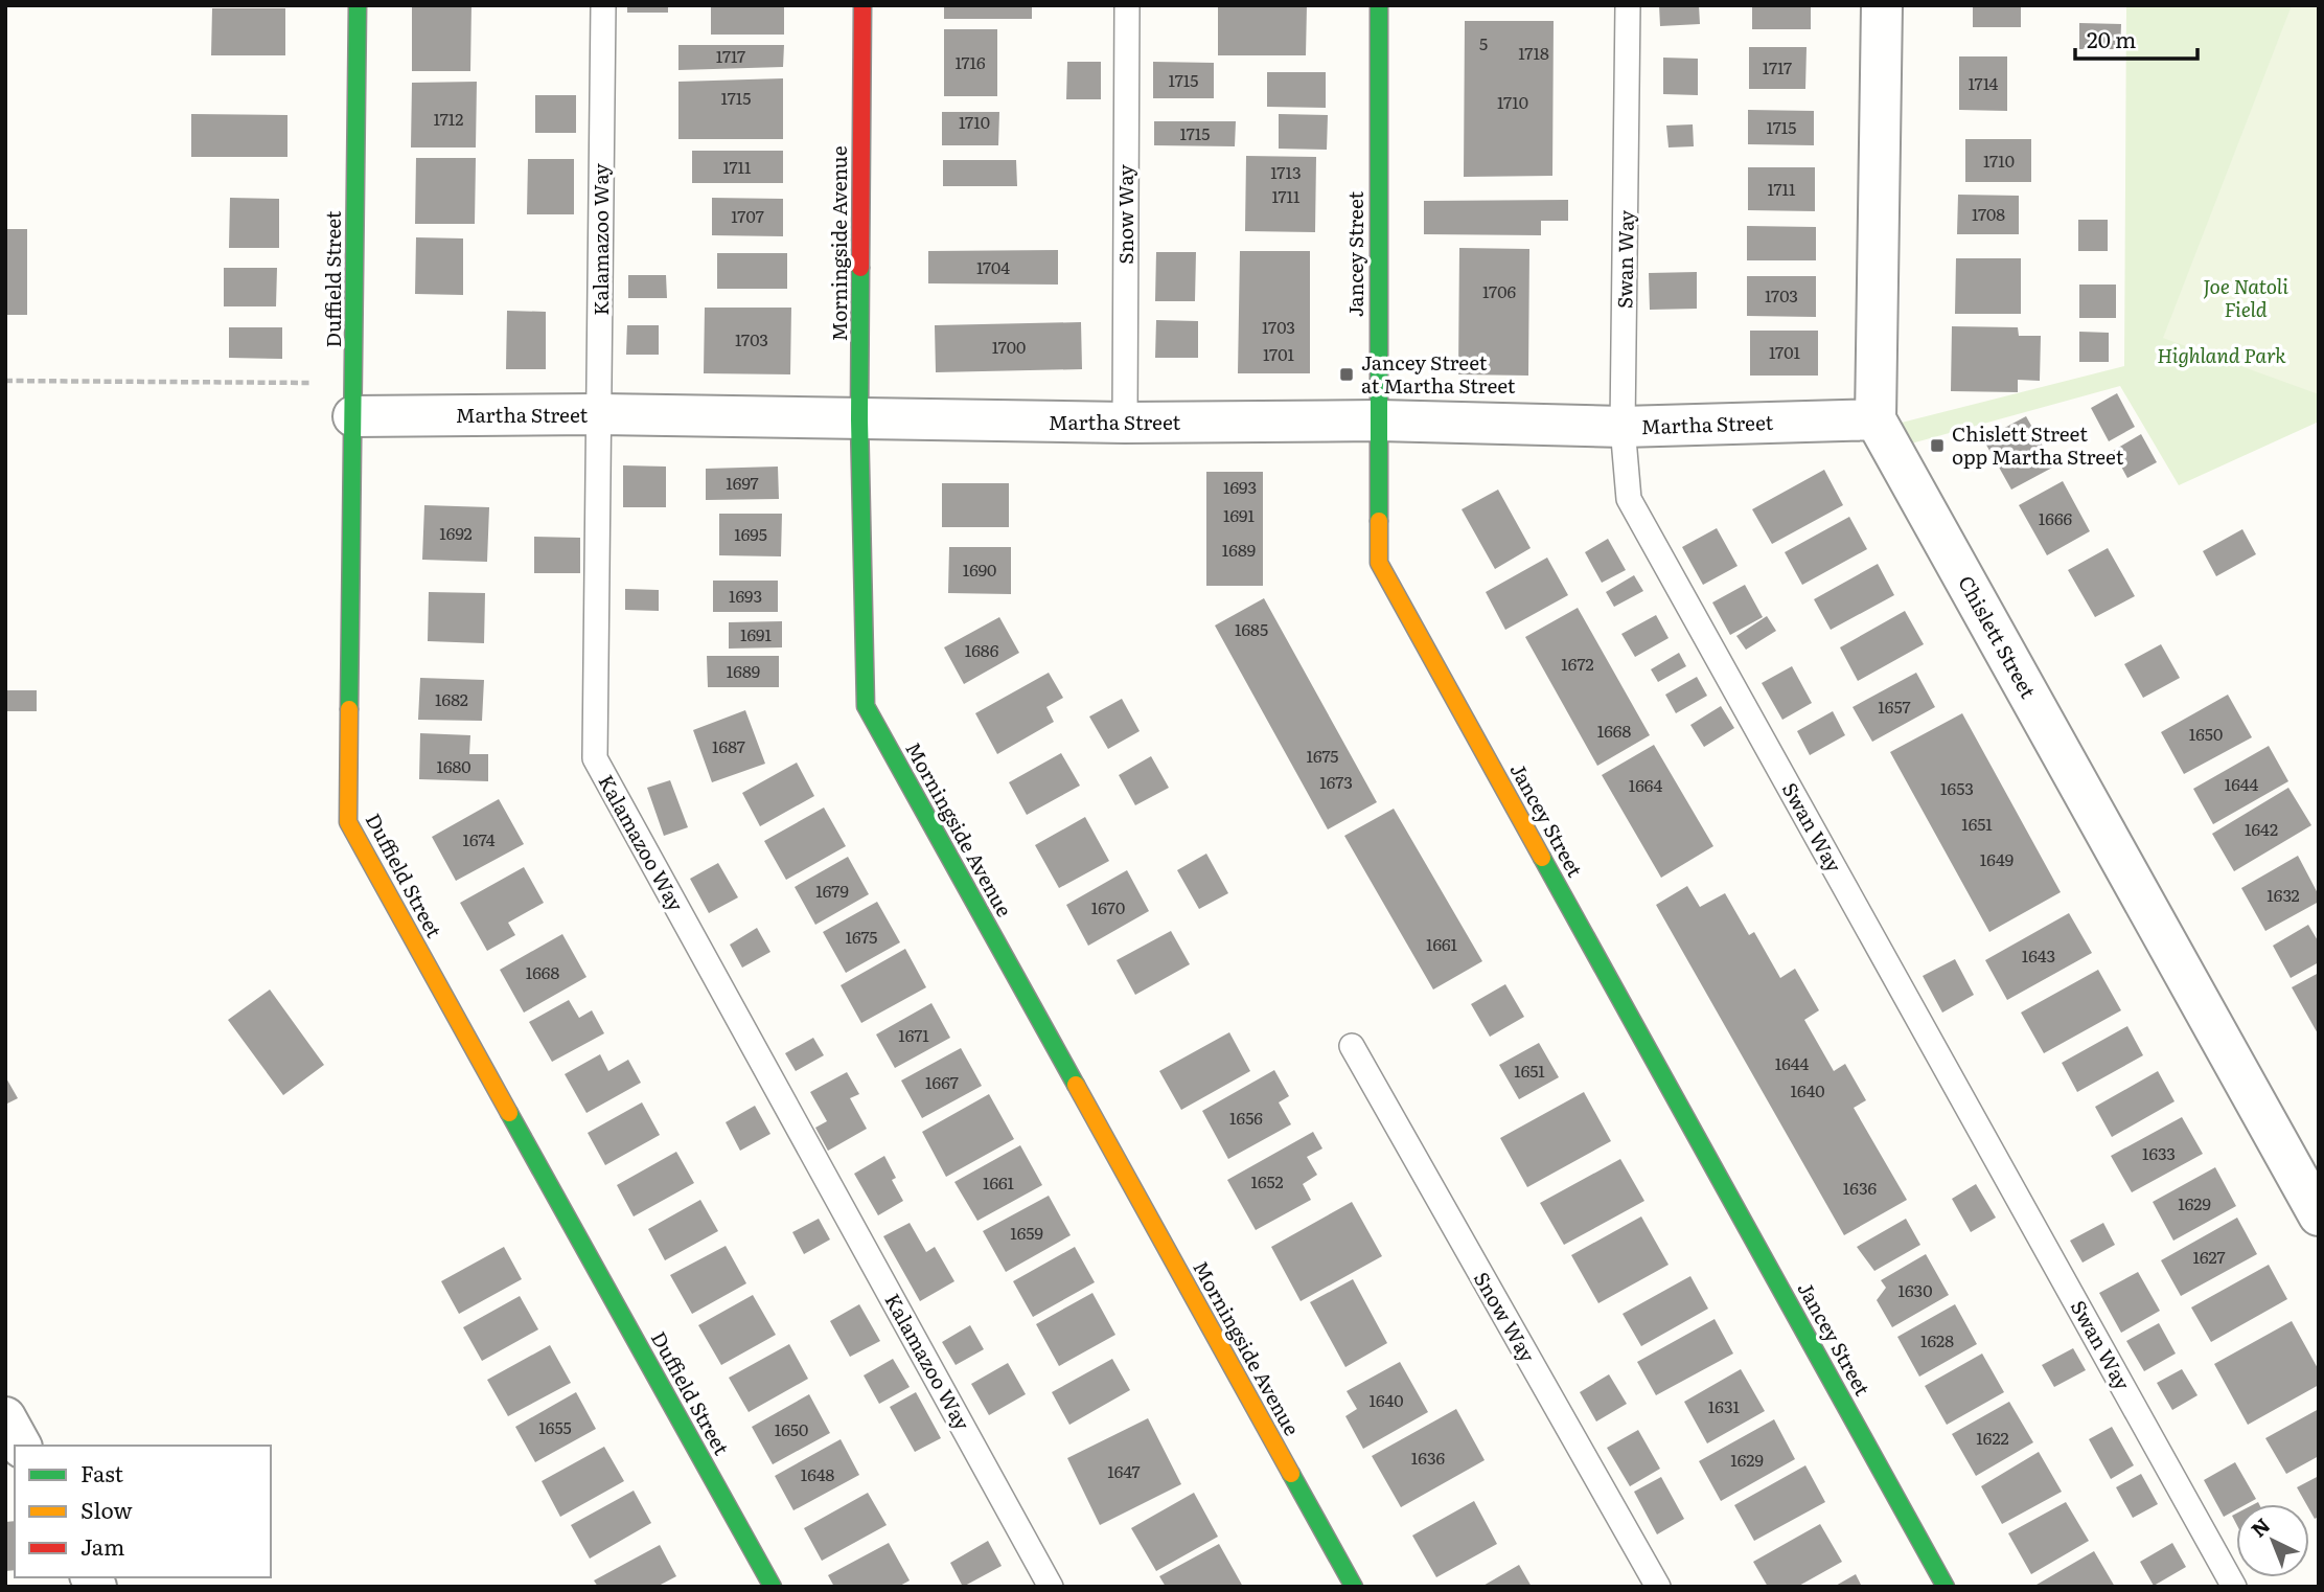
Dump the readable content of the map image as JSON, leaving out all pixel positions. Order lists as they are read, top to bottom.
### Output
{
  "streets": {
    "street": [
      "Morningside Avenue",
      "Jancey Street",
      "Duffield Street",
      "Martha Street",
      "Chislett Street"
    ],
    "lane": ["Snow Way", "Kalamazoo Way", "Swan Way"]
  },
  "crossings": [
    ["Snow Way", "Martha Street"],
    ["Kalamazoo Way", "Martha Street"],
    ["Morningside Avenue", "Martha Street"],
    ["Jancey Street", "Martha Street"],
    ["Swan Way", "Martha Street"],
    ["Duffield Street", "Martha Street"],
    ["Martha Street", "Chislett Street"]
  ],
  "parks": ["Joe Natoli Field", "Highland Park"],
  "places": {
    "transit": ["Jancey Street at Martha Street", "Chislett Street opp Martha Street"]
  },
  "house_numbers": [
    "5",
    "1718",
    "1717",
    "1716",
    "1717",
    "1715",
    "1714",
    "1715",
    "1710",
    "1712",
    "1710",
    "1715",
    "1715",
    "1710",
    "1711",
    "1713",
    "1711",
    "1711",
    "1708",
    "1707",
    "1704",
    "1706",
    "1703",
    "1703",
    "1703",
    "1700",
    "1701",
    "1701",
    "1697",
    "1693",
    "1691",
    "1666",
    "1692",
    "1695",
    "1689",
    "1690",
    "1693",
    "1685",
    "1691",
    "1686",
    "1672",
    "1689",
    "1682",
    "1657",
    "1668",
    "1650",
    "1687",
    "1675",
    "1680",
    "1673",
    "1644",
    "1664",
    "1653",
    "1651",
    "1642",
    "1674",
    "1649",
    "1679",
    "1632",
    "1670",
    "1675",
    "1661",
    "1643",
    "1668",
    "1671",
    "1644",
    "1651",
    "1667",
    "1640",
    "1656",
    "1633",
    "1652",
    "1661",
    "1636",
    "1629",
    "1659",
    "1627",
    "1630",
    "1628",
    "1640",
    "1631",
    "1655",
    "1650",
    "1622",
    "1636",
    "1629",
    "1647",
    "1648"
  ],
  "legend": ["Fast", "Slow", "Jam"],
  "scale_bar": "20 m",
  "north": "top left"
}
